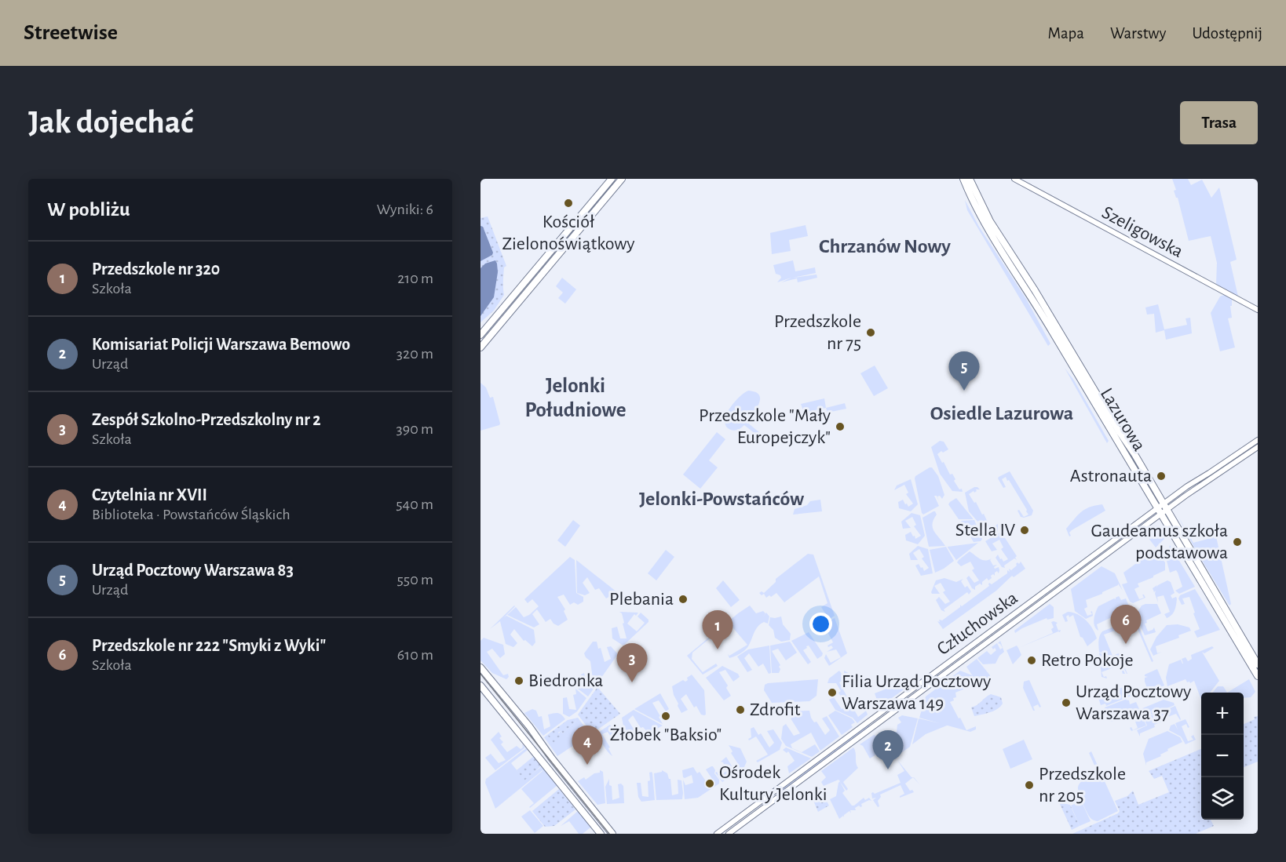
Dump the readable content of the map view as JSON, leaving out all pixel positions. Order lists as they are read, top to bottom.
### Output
{
  "streets": {
    "main road": ["Lazurowa"],
    "street": ["Szeligowska", "Człuchowska"]
  },
  "crossings": [
    ["Lazurowa", "Człuchowska"]
  ],
  "districts": [
    "Chrzanów Nowy",
    "Jelonki Południowe",
    "Osiedle Lazurowa",
    "Jelonki-Powstańców"
  ],
  "places": [
    "Kościół Zielonoświątkowy",
    "Przedszkole nr 75",
    "Przedszkole \"Mały Europejczyk\"",
    "Astronauta",
    "Stella IV",
    "Gaudeamus szkoła podstawowa",
    "Plebania",
    "Retro Pokoje",
    "Biedronka",
    "Filia Urząd Pocztowy Warszawa 149",
    "Urząd Pocztowy Warszawa 37",
    "Zdrofit",
    "Żłobek \"Baksio\"",
    "Ośrodek Kultury Jelonki",
    "Przedszkole nr 205"
  ],
  "page": {
    "header": "Streetwise",
    "nav": ["Mapa", "Warstwy", "Udostępnij"],
    "buttons": "Trasa",
    "title": "Jak dojechać",
    "heading": ["W pobliżu", "Wyniki: 6"],
    "list": [
      {
        "mark": "1",
        "name": "Przedszkole nr 320",
        "note": "Szkoła",
        "value": "210 m"
      },
      {
        "mark": "2",
        "name": "Komisariat Policji Warszawa Bemowo",
        "note": "Urząd",
        "value": "320 m"
      },
      {
        "mark": "3",
        "name": "Zespół Szkolno-Przedszkolny nr 2",
        "note": "Szkoła",
        "value": "390 m"
      },
      {
        "mark": "4",
        "name": "Czytelnia nr XVII",
        "note": "Biblioteka · Powstańców Śląskich",
        "value": "540 m"
      },
      {
        "mark": "5",
        "name": "Urząd Pocztowy Warszawa 83",
        "note": "Urząd",
        "value": "550 m"
      },
      {
        "mark": "6",
        "name": "Przedszkole nr 222 \"Smyki z Wyki\"",
        "note": "Szkoła",
        "value": "610 m"
      }
    ],
    "pins": [
      "5",
      "6",
      "1",
      "3",
      "4",
      "2"
    ],
    "map_buttons": ["+", "−"]
  }
}
